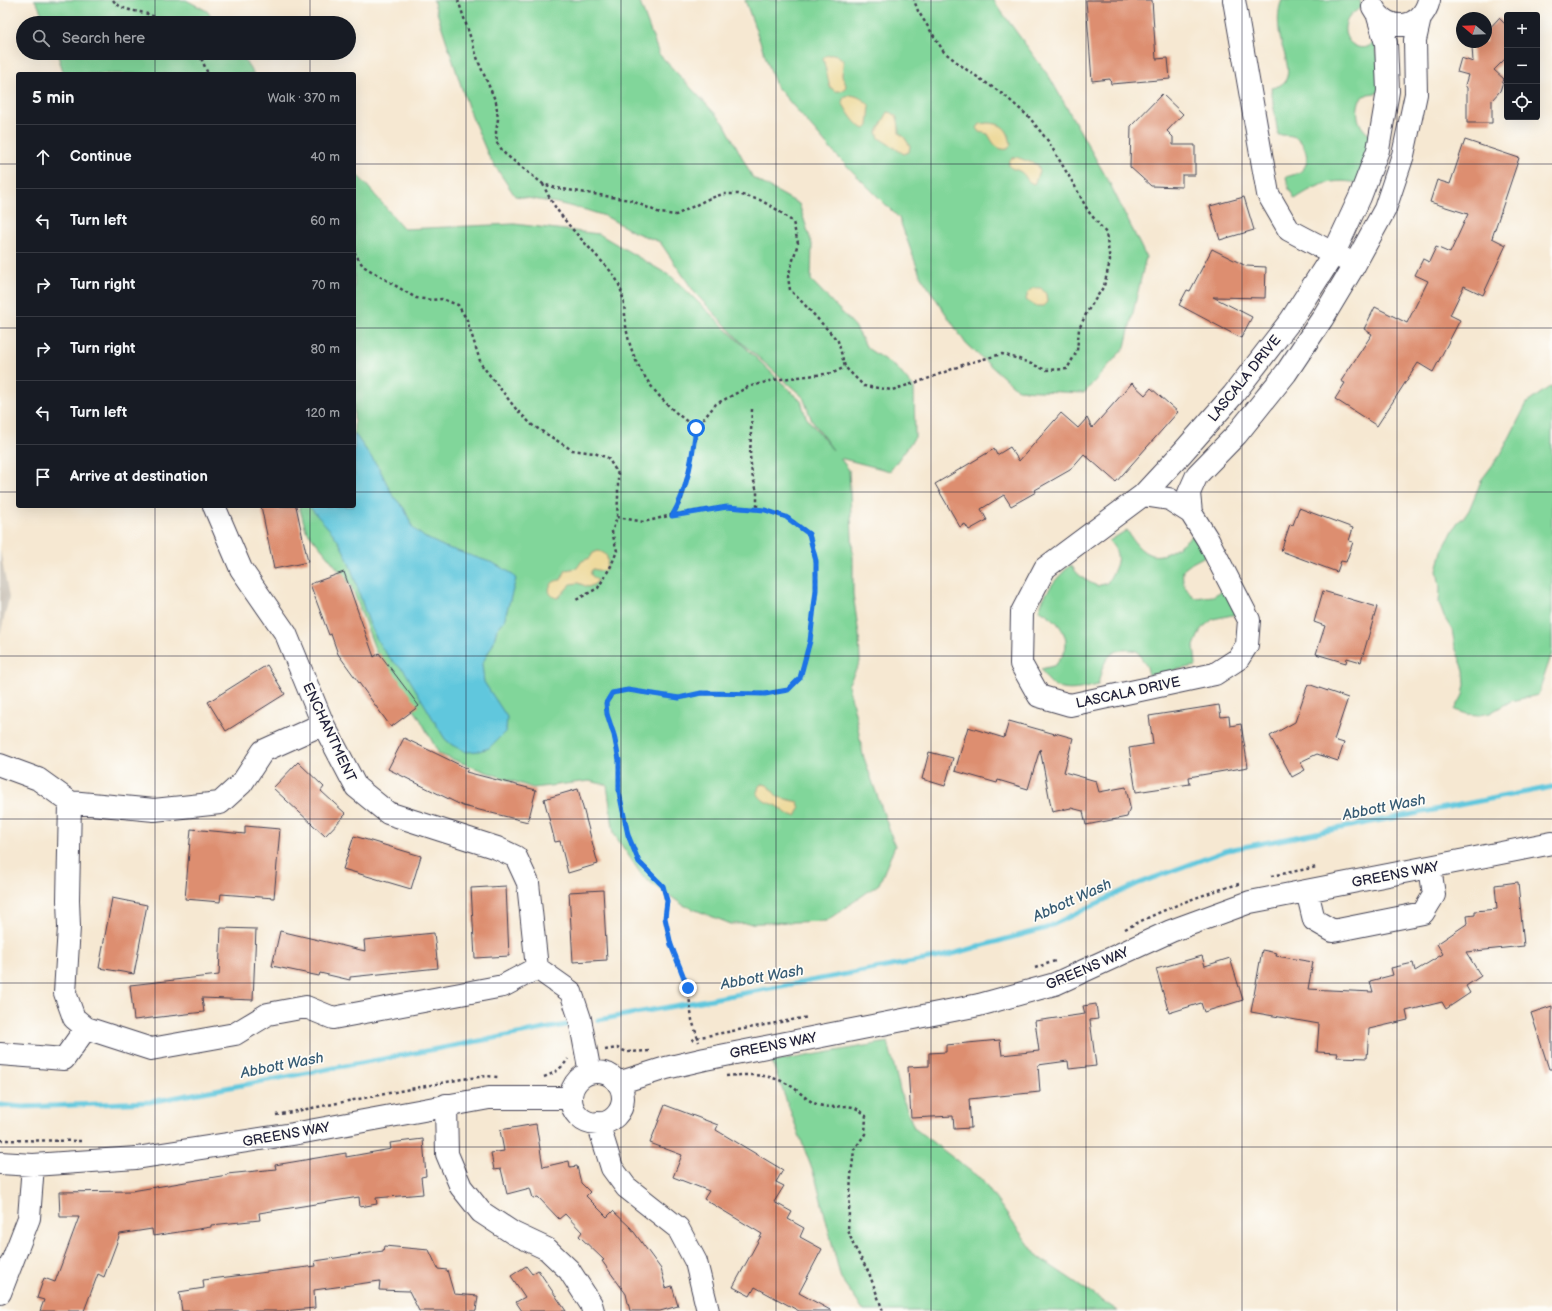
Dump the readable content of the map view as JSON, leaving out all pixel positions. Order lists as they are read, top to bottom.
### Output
{
  "streets": {
    "street": ["LASCALA DRIVE", "ENCHANTMENT", "GREENS WAY"]
  },
  "water": ["Abbott Wash"],
  "north": "left",
  "page": {
    "map_buttons": ["+", "−"],
    "search": "Search here",
    "heading": ["5 min", "Walk · 370 m"],
    "list": [
      ["Continue", "40 m"],
      ["Turn left", "60 m"],
      ["Turn right", "70 m"],
      ["Turn right", "80 m"],
      ["Turn left", "120 m"],
      "Arrive at destination"
    ]
  }
}
